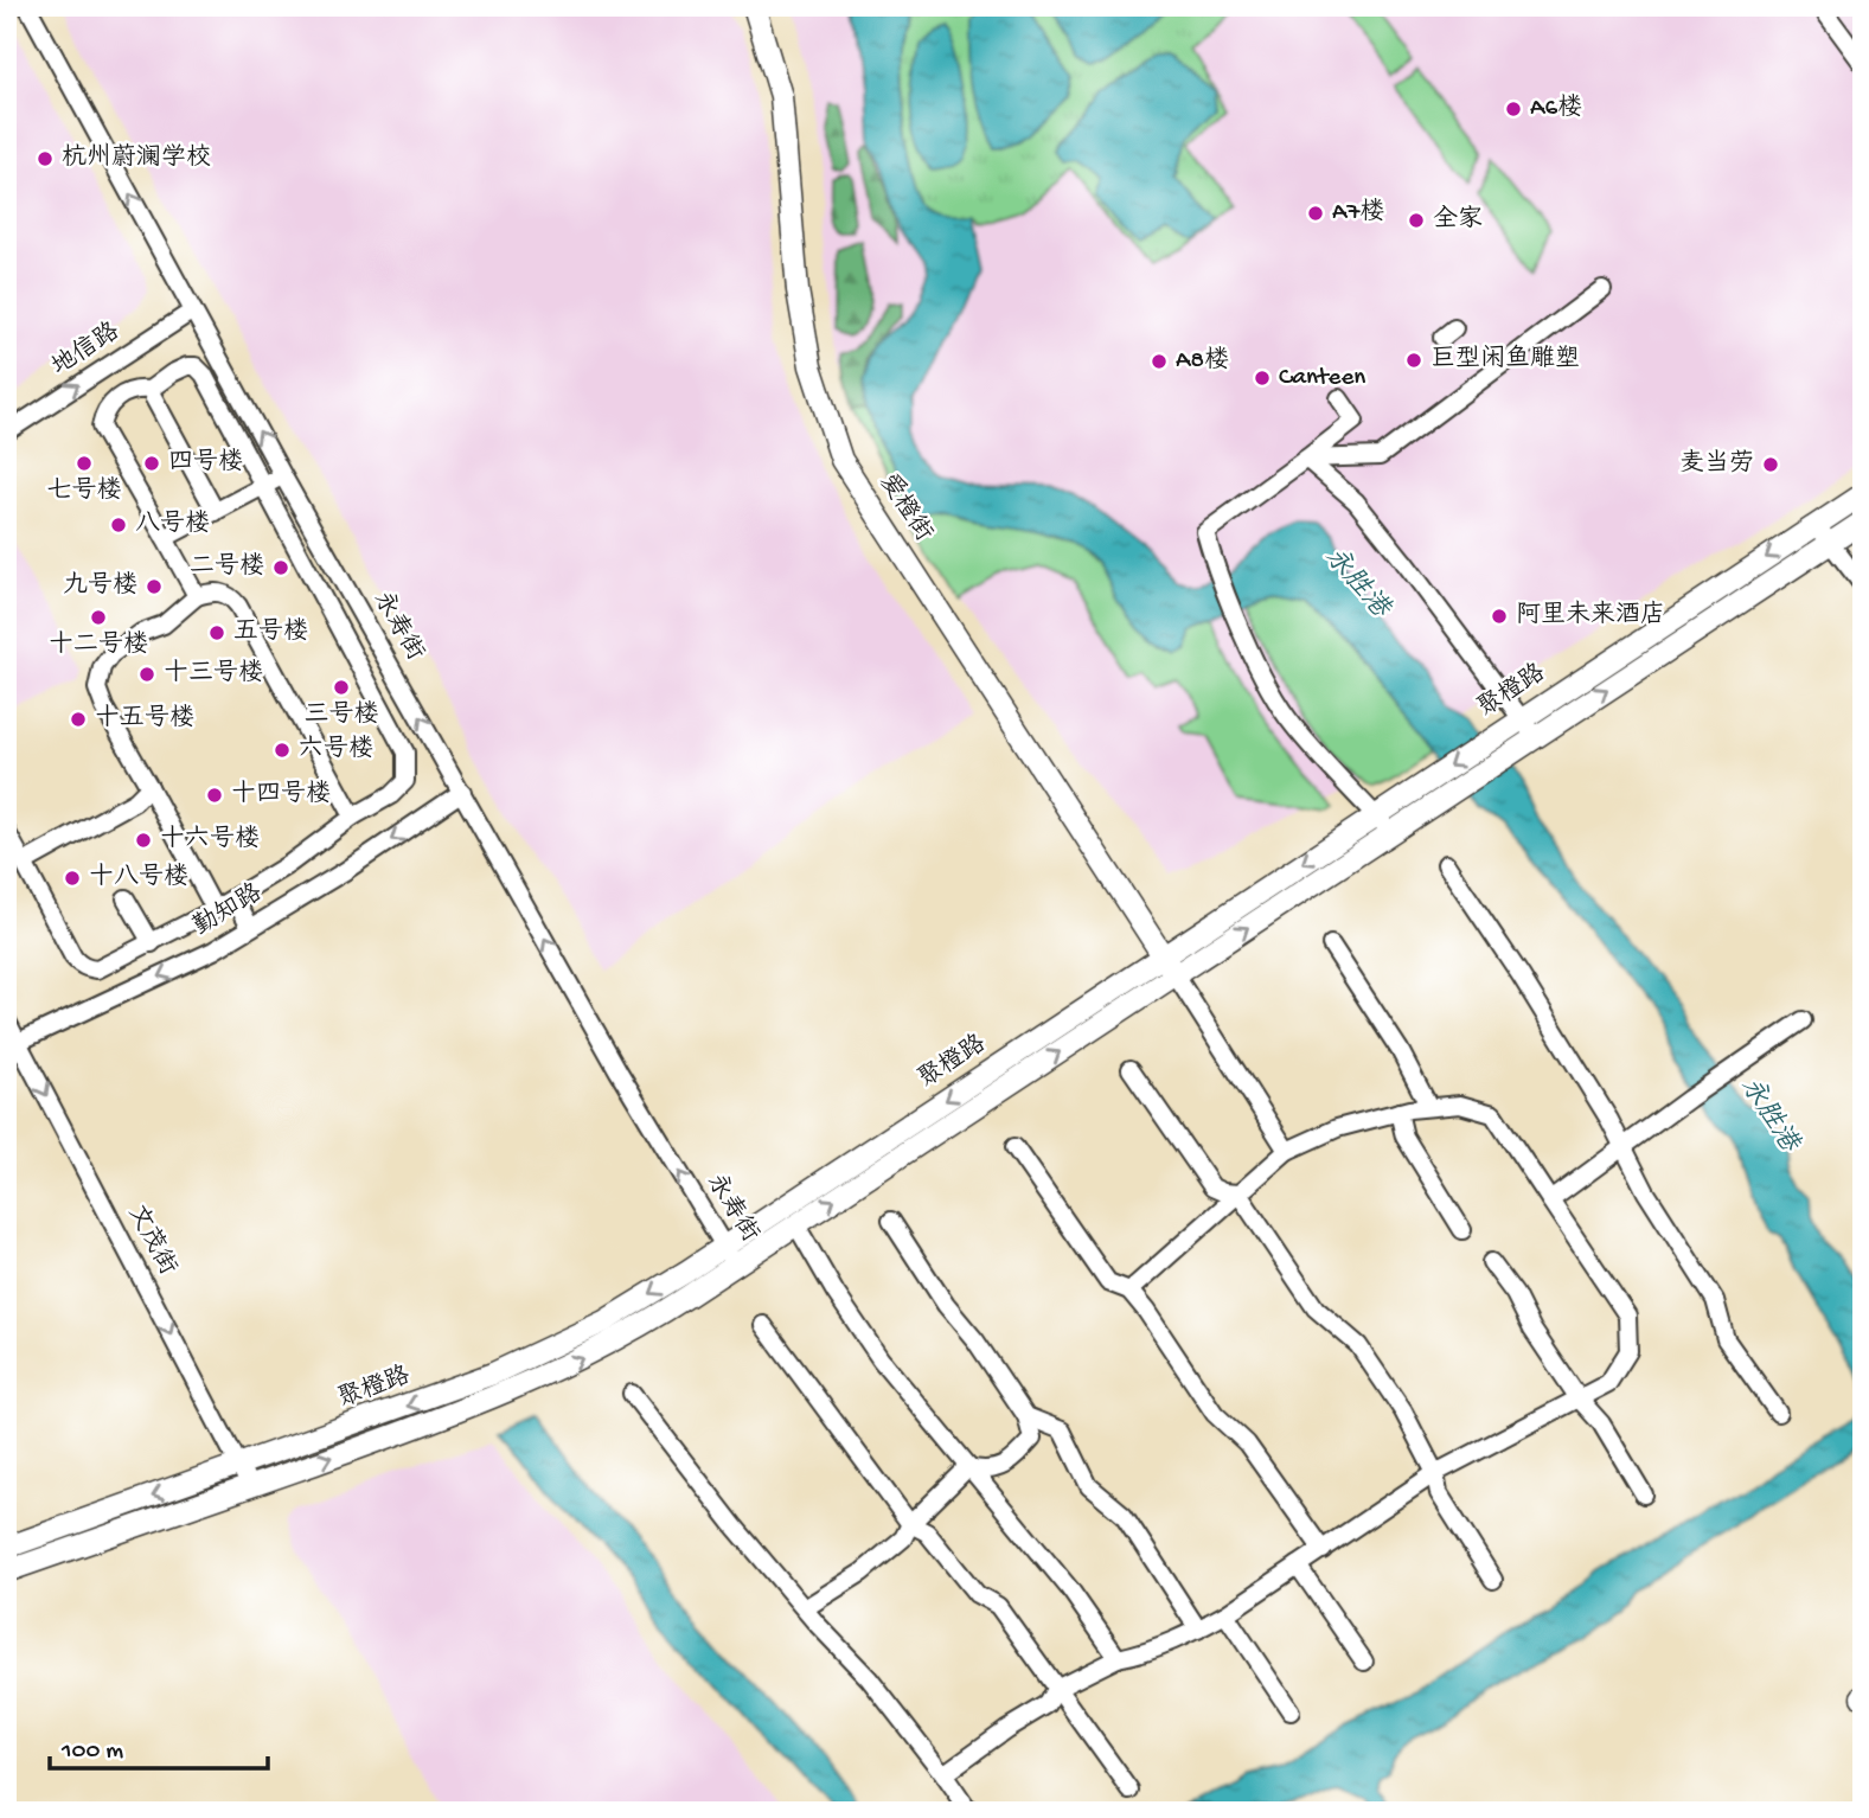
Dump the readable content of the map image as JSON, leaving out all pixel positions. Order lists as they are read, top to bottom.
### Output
{
  "streets": {
    "street": [
      "地信路",
      "爱橙街",
      "永寿街",
      "聚橙路",
      "勤知路",
      "文茂街"
    ]
  },
  "crossings": [
    ["地信路", "永寿街"],
    ["爱橙街", "聚橙路"],
    ["永寿街", "聚橙路"],
    ["永寿街", "勤知路"],
    ["聚橙路", "文茂街"],
    ["勤知路", "文茂街"]
  ],
  "one_way": ["地信路", "文茂街"],
  "water": ["永胜港"],
  "places": [
    "A6楼",
    "杭州蔚澜学校",
    "A7楼",
    "全家",
    "巨型闲鱼雕塑",
    "A8楼",
    "Canteen",
    "七号楼",
    "四号楼",
    "麦当劳",
    "八号楼",
    "二号楼",
    "九号楼",
    "阿里未来酒店",
    "十二号楼",
    "五号楼",
    "十三号楼",
    "三号楼",
    "十五号楼",
    "六号楼",
    "十四号楼",
    "十六号楼",
    "十八号楼"
  ],
  "scale_bar": "100 m"
}
